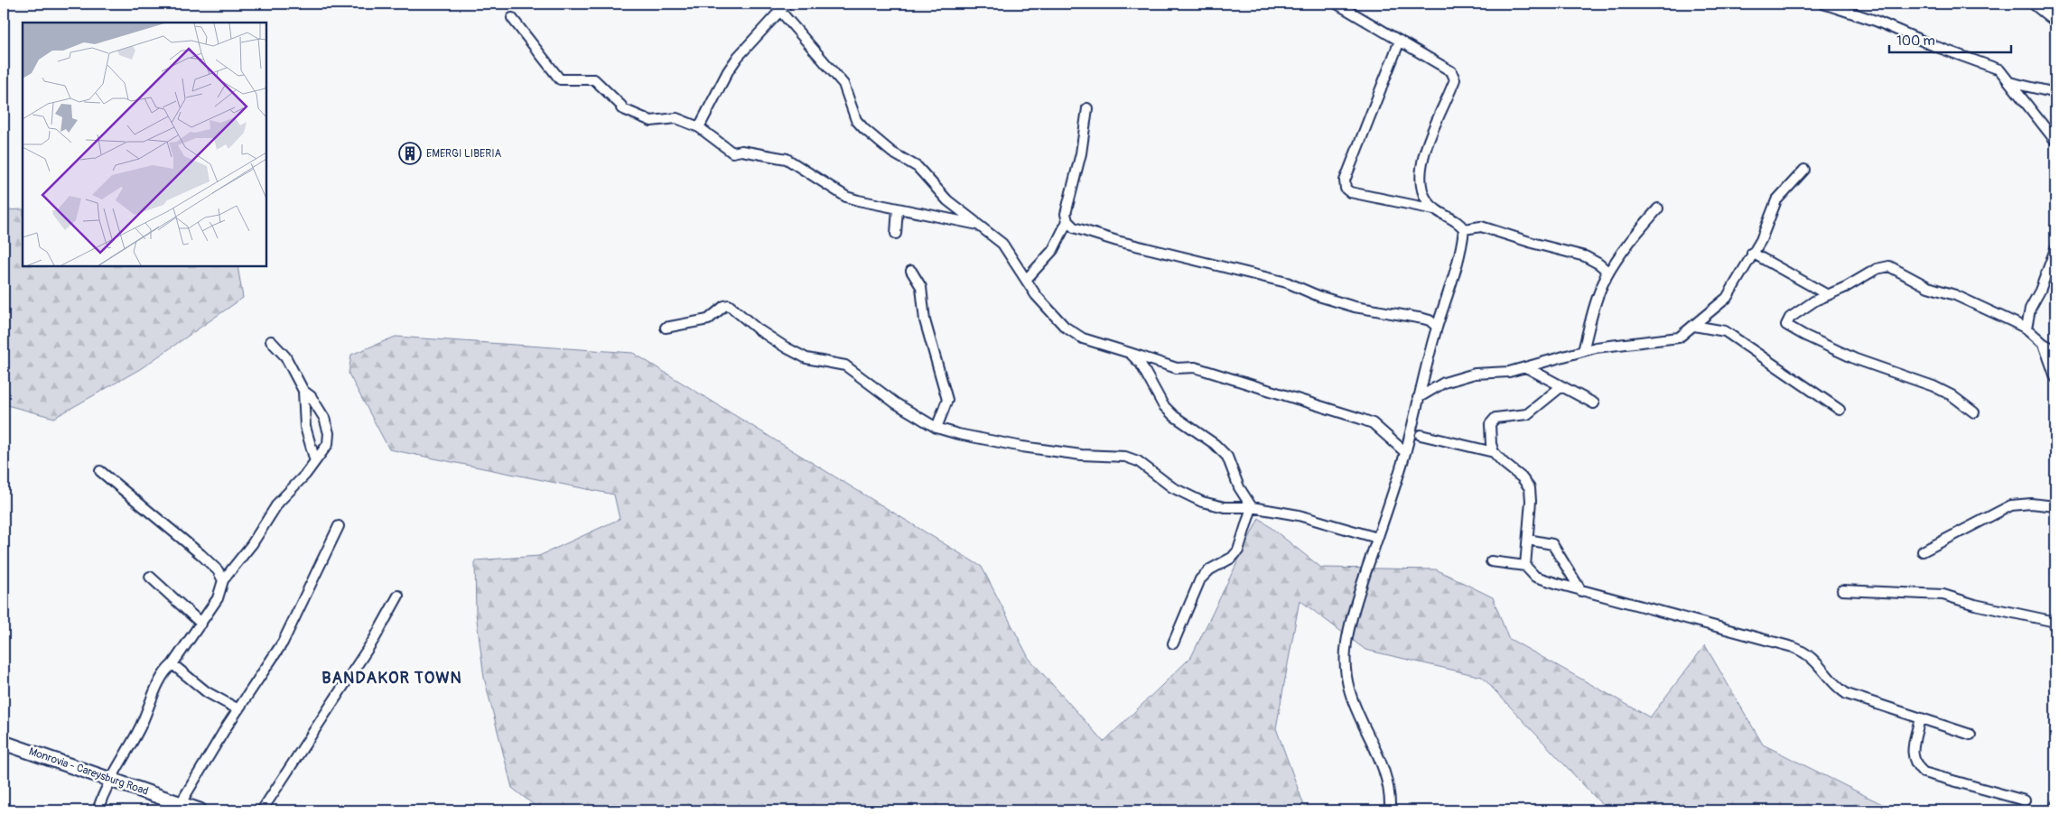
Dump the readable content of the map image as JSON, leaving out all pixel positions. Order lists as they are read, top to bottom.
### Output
{
  "streets": {
    "main road": ["Monrovia - Careysburg Road"]
  },
  "districts": ["BANDAKOR TOWN"],
  "places": {
    "building": ["EMERGI LIBERIA"]
  },
  "scale_bar": "100 m"
}
